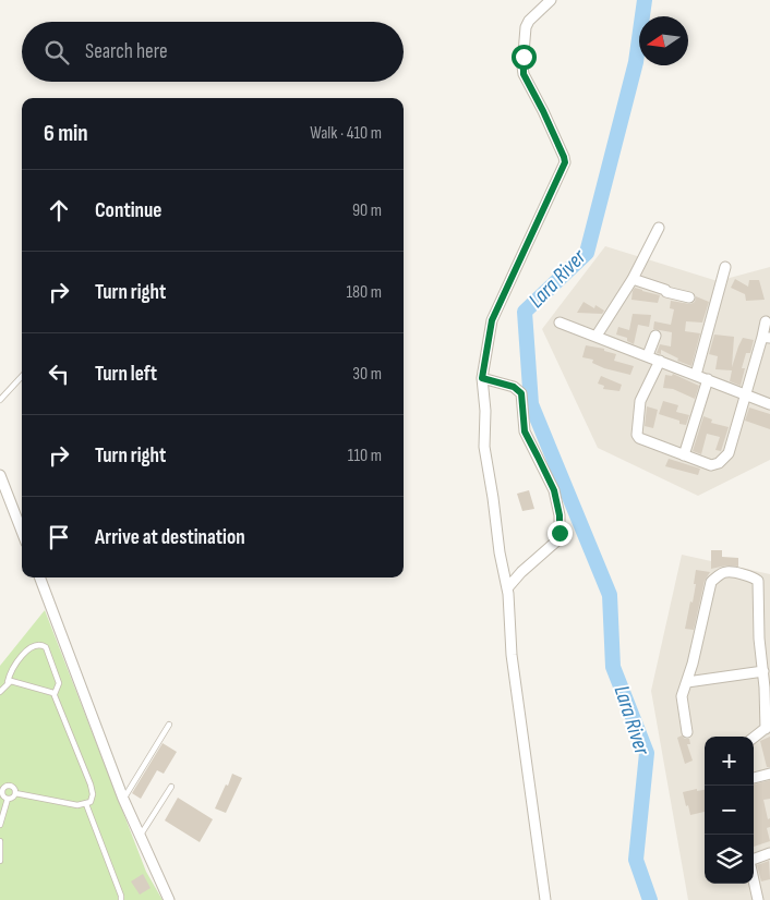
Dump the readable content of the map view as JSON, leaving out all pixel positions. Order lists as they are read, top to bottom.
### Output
{
  "water": ["Lara River"],
  "north": "left",
  "page": {
    "search": "Search here",
    "heading": ["6 min", "Walk · 410 m"],
    "list": [
      ["Continue", "90 m"],
      ["Turn right", "180 m"],
      ["Turn left", "30 m"],
      ["Turn right", "110 m"],
      "Arrive at destination"
    ],
    "map_buttons": ["+", "−"]
  }
}
